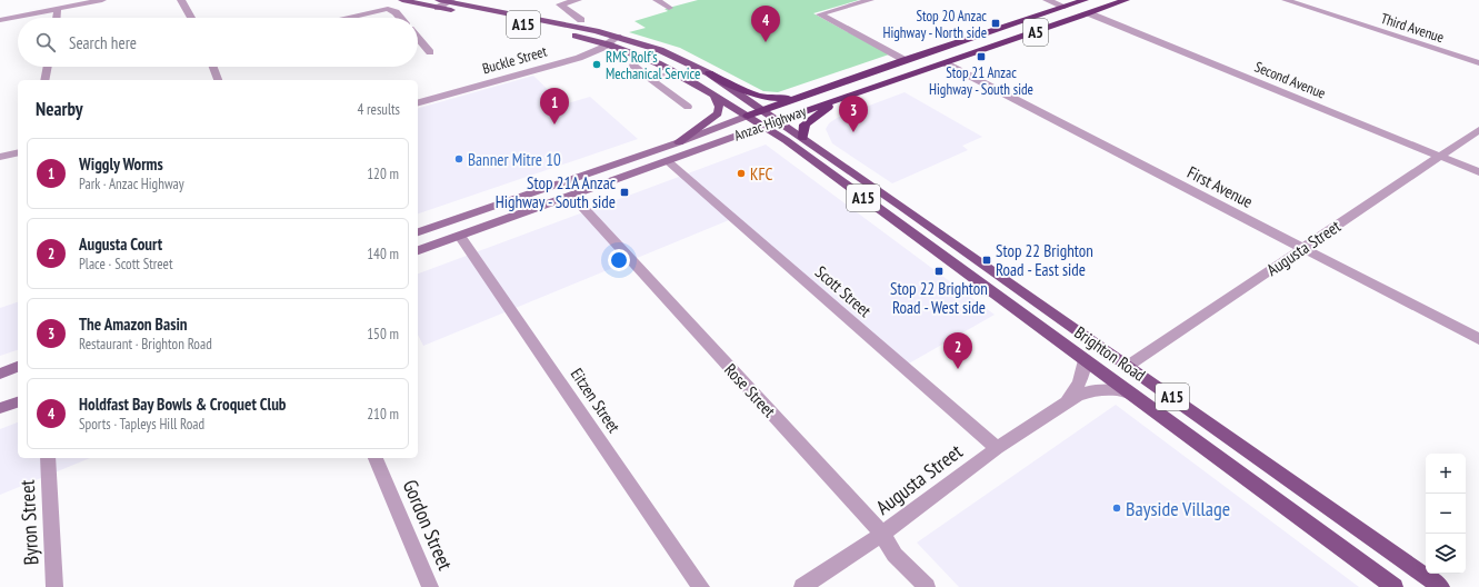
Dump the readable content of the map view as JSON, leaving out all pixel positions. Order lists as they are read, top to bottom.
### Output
{
  "streets": {
    "highway": ["A5", "Anzac Highway"],
    "main road": ["A15", "Brighton Road"],
    "street": [
      "Third Avenue",
      "Buckle Street",
      "Second Avenue",
      "First Avenue",
      "Augusta Street",
      "Scott Street",
      "Rose Street",
      "Eitzen Street",
      "Byron Street",
      "Gordon Street"
    ]
  },
  "crossings": [
    ["A15", "Buckle Street"],
    ["A15", "Anzac Highway"],
    ["A15", "Brighton Road"],
    ["Second Avenue", "Anzac Highway"],
    ["Second Avenue", "Augusta Street"],
    ["Anzac Highway", "First Avenue"],
    ["Anzac Highway", "Scott Street"],
    ["Anzac Highway", "Brighton Road"],
    ["Anzac Highway", "Rose Street"],
    ["Anzac Highway", "Eitzen Street"],
    ["First Avenue", "Augusta Street"],
    ["Augusta Street", "Scott Street"],
    ["Augusta Street", "Brighton Road"],
    ["Augusta Street", "Rose Street"]
  ],
  "places": {
    "transit": [
      "Stop 20 Anzac Highway - North side",
      "Stop 21 Anzac Highway - South side",
      "Stop 21A Anzac Highway - South side",
      "Stop 22 Brighton Road - East side",
      "Stop 22 Brighton Road - West side"
    ],
    "other": [
      "RMS Rolf's Mechanical Service",
      "Banner Mitre 10",
      "KFC",
      "Bayside Village"
    ]
  },
  "page": {
    "pins": [
      "4",
      "1",
      "3",
      "2"
    ],
    "search": "Search here",
    "heading": ["Nearby", "4 results"],
    "list": [
      {
        "mark": "1",
        "name": "Wiggly Worms",
        "note": "Park · Anzac Highway",
        "value": "120 m"
      },
      {
        "mark": "2",
        "name": "Augusta Court",
        "note": "Place · Scott Street",
        "value": "140 m"
      },
      {
        "mark": "3",
        "name": "The Amazon Basin",
        "note": "Restaurant · Brighton Road",
        "value": "150 m"
      },
      {
        "mark": "4",
        "name": "Holdfast Bay Bowls & Croquet Club",
        "note": "Sports · Tapleys Hill Road",
        "value": "210 m"
      }
    ],
    "map_buttons": ["+", "−"]
  }
}
